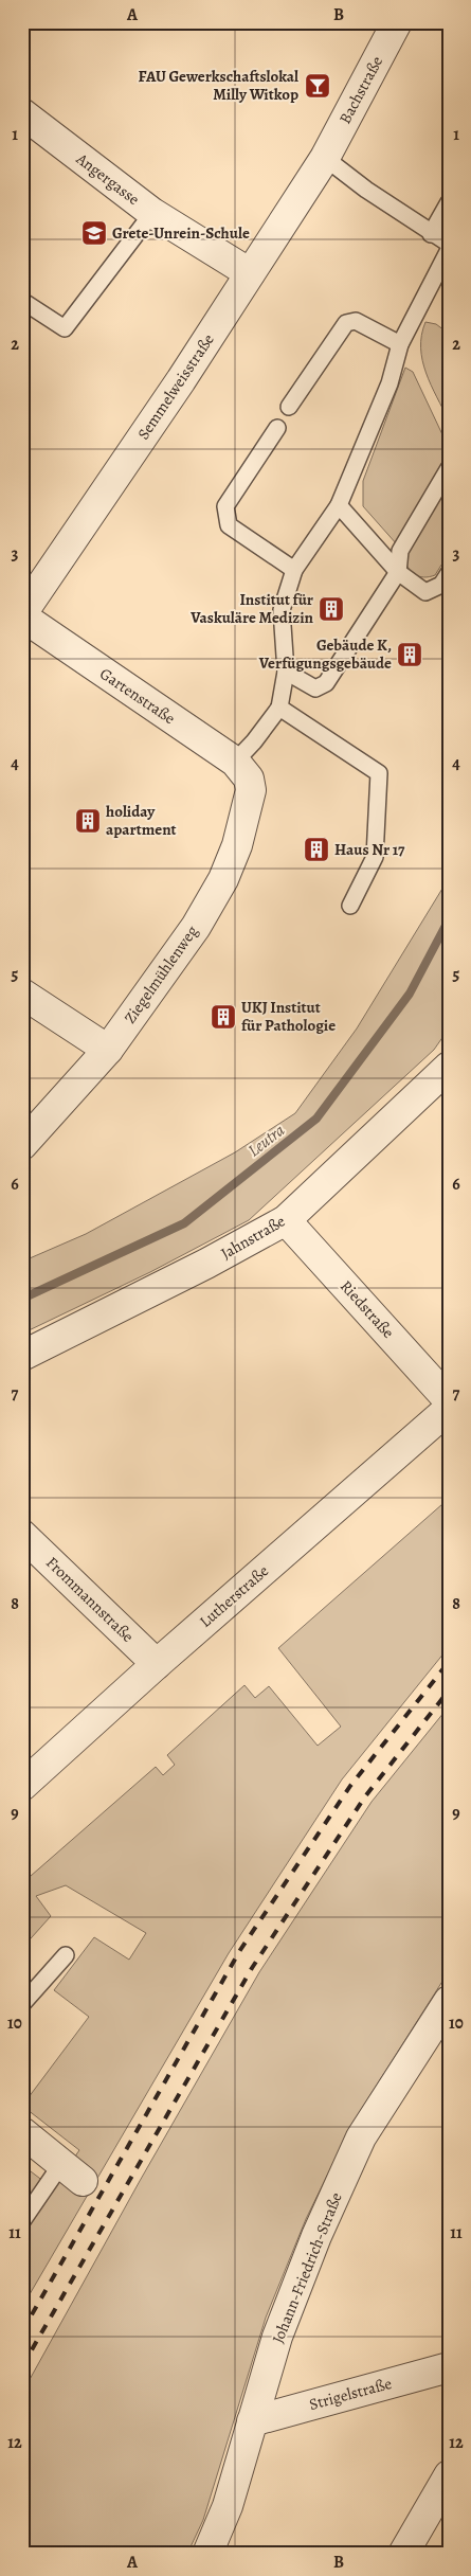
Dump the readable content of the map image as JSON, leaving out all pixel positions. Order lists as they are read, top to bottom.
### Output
{
  "streets": {
    "street": [
      "Bachstraße",
      "Angergasse",
      "Semmelweisstraße",
      "Gartenstraße",
      "Ziegelmühlenweg",
      "Jahnstraße",
      "Riedstraße",
      "Lutherstraße",
      "Frommannstraße",
      "Johann-Friedrich-Straße",
      "Strigelstraße"
    ]
  },
  "crossings": [
    ["Bachstraße", "Semmelweisstraße"],
    ["Angergasse", "Semmelweisstraße"],
    ["Semmelweisstraße", "Gartenstraße"],
    ["Gartenstraße", "Ziegelmühlenweg"],
    ["Jahnstraße", "Riedstraße"],
    ["Lutherstraße", "Frommannstraße"],
    ["Johann-Friedrich-Straße", "Strigelstraße"]
  ],
  "water": ["Leutra"],
  "places": {
    "bar": ["FAU Gewerkschaftslokal Milly Witkop"],
    "school or university": ["Grete-Unrein-Schule"],
    "building": [
      "Institut für Vaskuläre Medizin",
      "Gebäude K, Verfügungsgebäude",
      "holiday apartment",
      "Haus Nr 17",
      "UKJ Institut für Pathologie"
    ]
  },
  "grid": {
    "columns": ["A", "B"],
    "rows": [
      "1",
      "2",
      "3",
      "4",
      "5",
      "6",
      "7",
      "8",
      "9",
      "10",
      "11",
      "12"
    ]
  }
}
